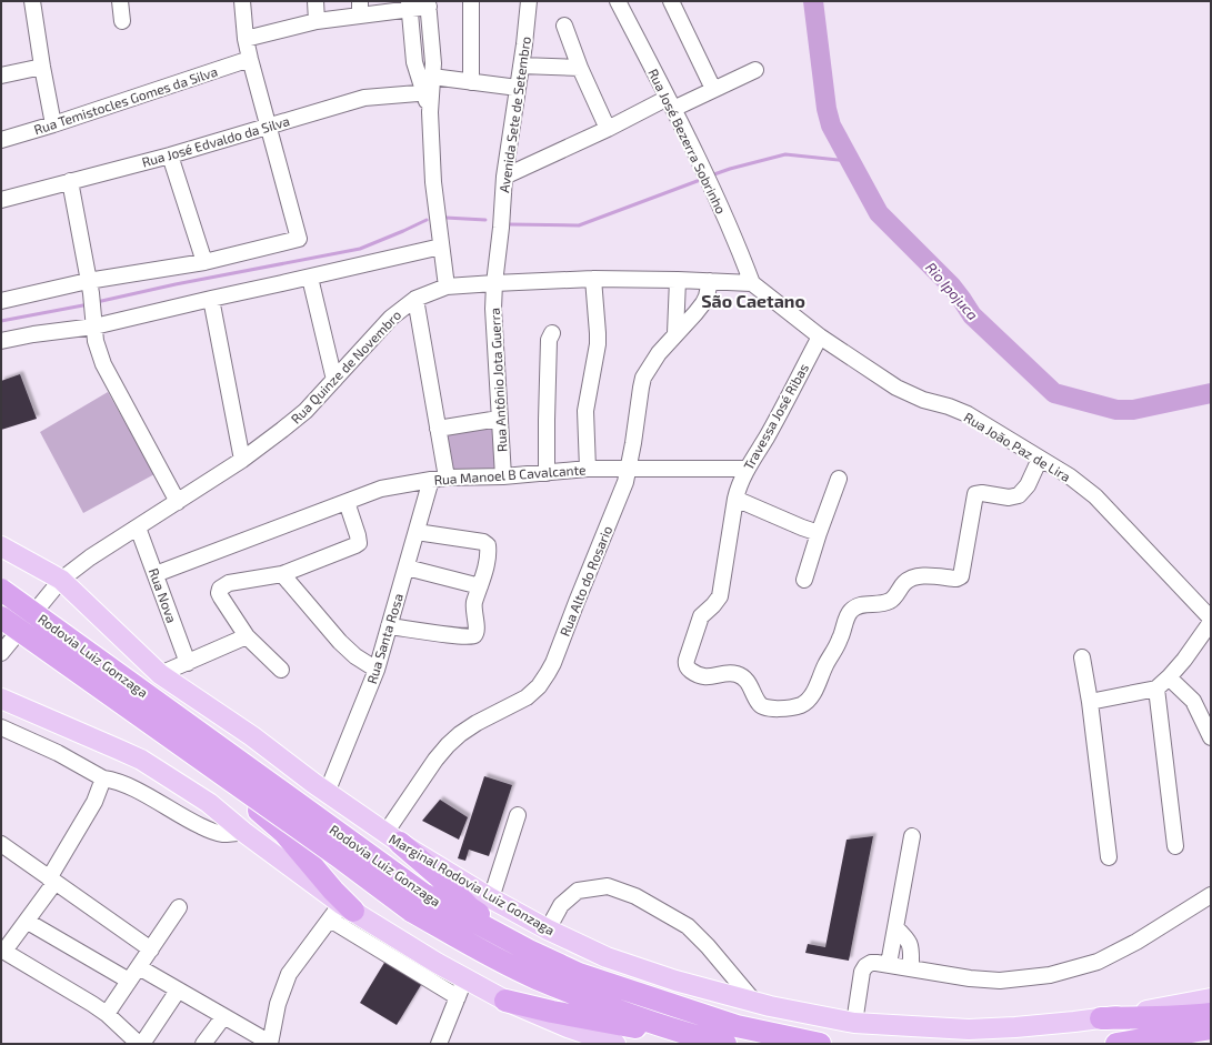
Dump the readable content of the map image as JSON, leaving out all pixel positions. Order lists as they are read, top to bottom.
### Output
{
  "streets": {
    "highway": ["Rodovia Luiz Gonzaga"],
    "main road": ["Marginal Rodovia Luiz Gonzaga"],
    "street": [
      "Rua Temistocles Gomes da Silva",
      "Avenida Sete de Setembro",
      "Rua José Edvaldo da Silva",
      "Rua José Bezerra Sobrinho",
      "Rua Quinze de Novembro",
      "Rua Antônio Jota Guerra",
      "Travessa José Ribas",
      "Rua João Paz de Lira",
      "Rua Manoel B Cavalcante",
      "Rua Alto do Rosario",
      "Rua Nova",
      "Rua Santa Rosa"
    ]
  },
  "crossings": [
    ["Avenida Sete de Setembro", "Rua José Edvaldo da Silva"],
    ["Avenida Sete de Setembro", "Rua Quinze de Novembro"],
    ["Avenida Sete de Setembro", "Rua Antônio Jota Guerra"],
    ["Rua José Bezerra Sobrinho", "Rua Quinze de Novembro"],
    ["Rua José Bezerra Sobrinho", "Rua João Paz de Lira"],
    ["Rua Quinze de Novembro", "Rua Antônio Jota Guerra"],
    ["Rua Quinze de Novembro", "Rua João Paz de Lira"],
    ["Rua Quinze de Novembro", "Rua Alto do Rosario"],
    ["Rua Quinze de Novembro", "Rua Nova"],
    ["Rua Quinze de Novembro", "Marginal Rodovia Luiz Gonzaga"],
    ["Rua Antônio Jota Guerra", "Rua Manoel B Cavalcante"],
    ["Travessa José Ribas", "Rua João Paz de Lira"],
    ["Travessa José Ribas", "Rua Manoel B Cavalcante"],
    ["Rua Manoel B Cavalcante", "Rua Alto do Rosario"],
    ["Rua Manoel B Cavalcante", "Rua Nova"],
    ["Rua Manoel B Cavalcante", "Rua Santa Rosa"],
    ["Rua Alto do Rosario", "Marginal Rodovia Luiz Gonzaga"],
    ["Rua Santa Rosa", "Marginal Rodovia Luiz Gonzaga"]
  ],
  "districts": ["São Caetano"],
  "water": ["Rio Ipojuca"]
}
